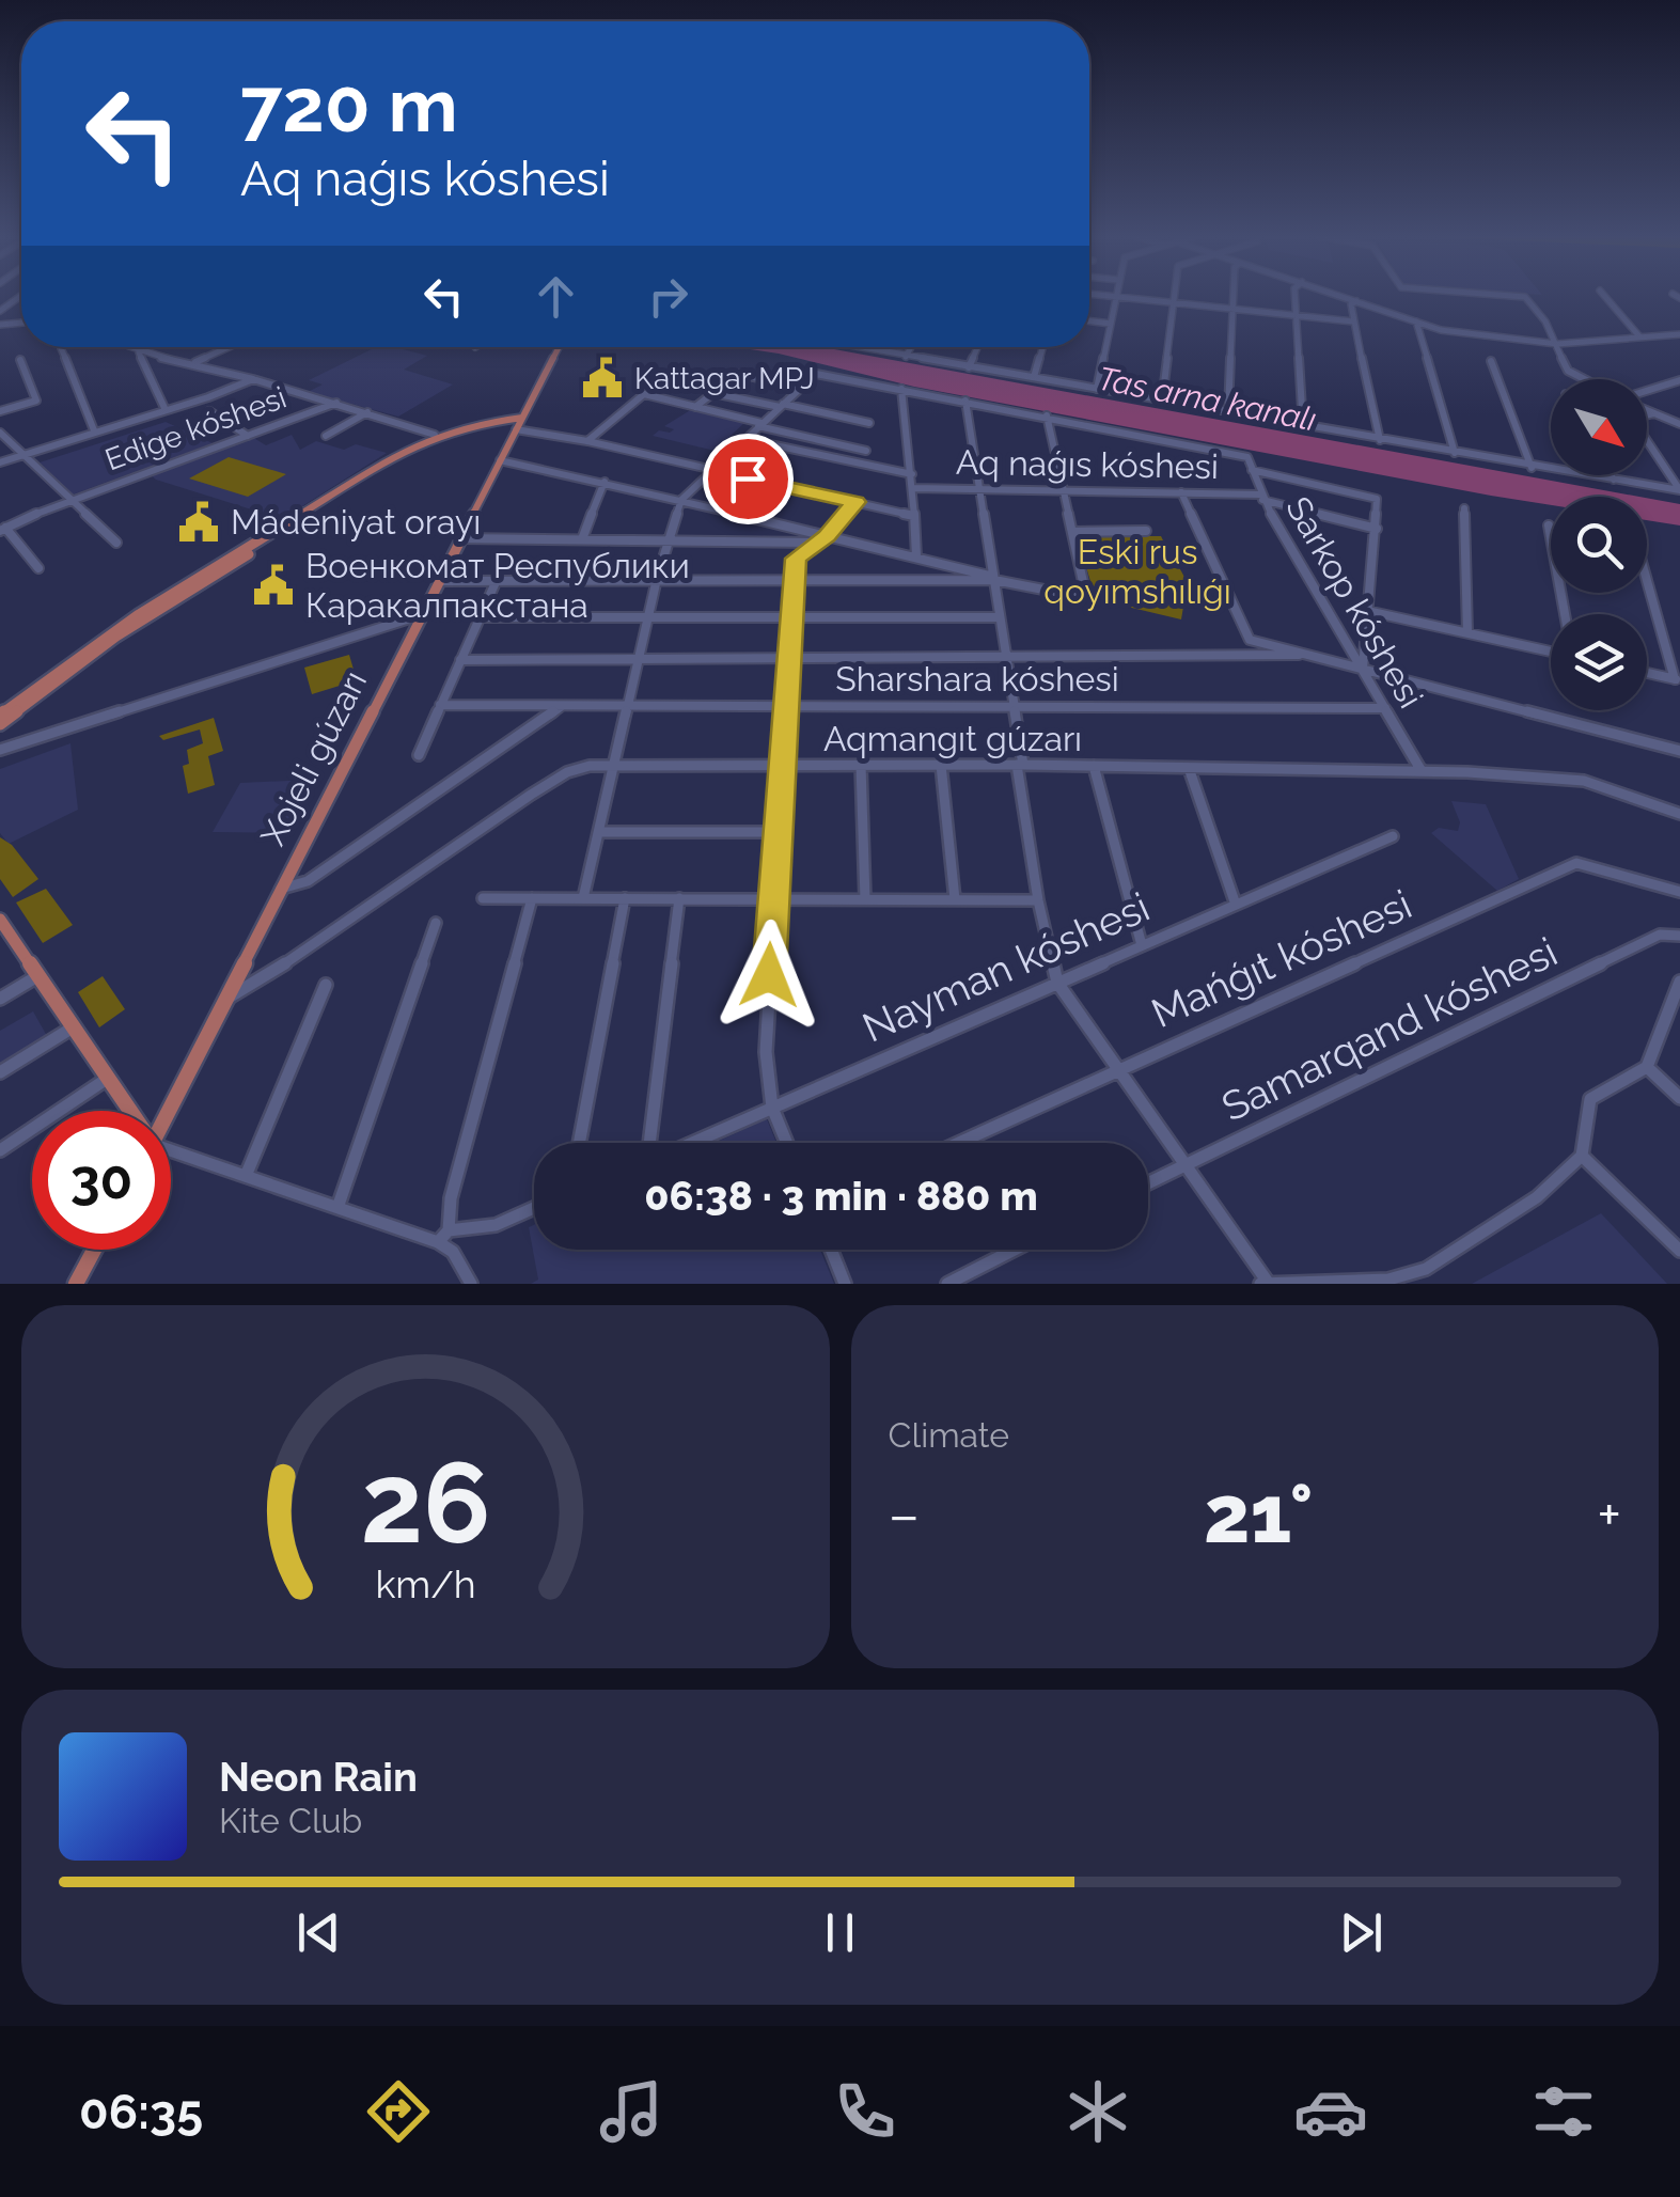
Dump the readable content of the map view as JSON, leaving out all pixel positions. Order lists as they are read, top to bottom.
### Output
{
  "streets": {
    "main road": ["Xojeli gúzarı"],
    "street": [
      "Edige kóshesi",
      "Aq naǵıs kóshesi",
      "Sarkop kóshesi",
      "Sharshara kóshesi",
      "Aqmangıt gúzarı",
      "Mańǵıt kóshesi",
      "Nayman kóshesi",
      "Samarqand kóshesi"
    ]
  },
  "crossings": [
    ["Aq naǵıs kóshesi", "Sarkop kóshesi"],
    ["Sarkop kóshesi", "Sharshara kóshesi"],
    ["Sarkop kóshesi", "Aqmangıt gúzarı"],
    ["Aqmangıt gúzarı", "Xojeli gúzarı"]
  ],
  "water": ["Tas arna kanalı"],
  "parks": ["Eski rus qoyımshılıǵı"],
  "places": {
    "public building": ["Kattagar MPJ", "Mádeniyat orayı", "Военкомат Республики Каракалпакстана"]
  },
  "north": "bottom right",
  "page": {
    "turn": ["720 m", "Aq naǵıs kóshesi"],
    "limit": "30",
    "trip": "06:38 · 3 min · 880 m",
    "tile": "Climate",
    "heat": ["−", "21°", "+"],
    "song": ["Neon Rain", "Kite Club"],
    "tabs": "06:35",
    "gauge": ["26", "km/h"]
  }
}
